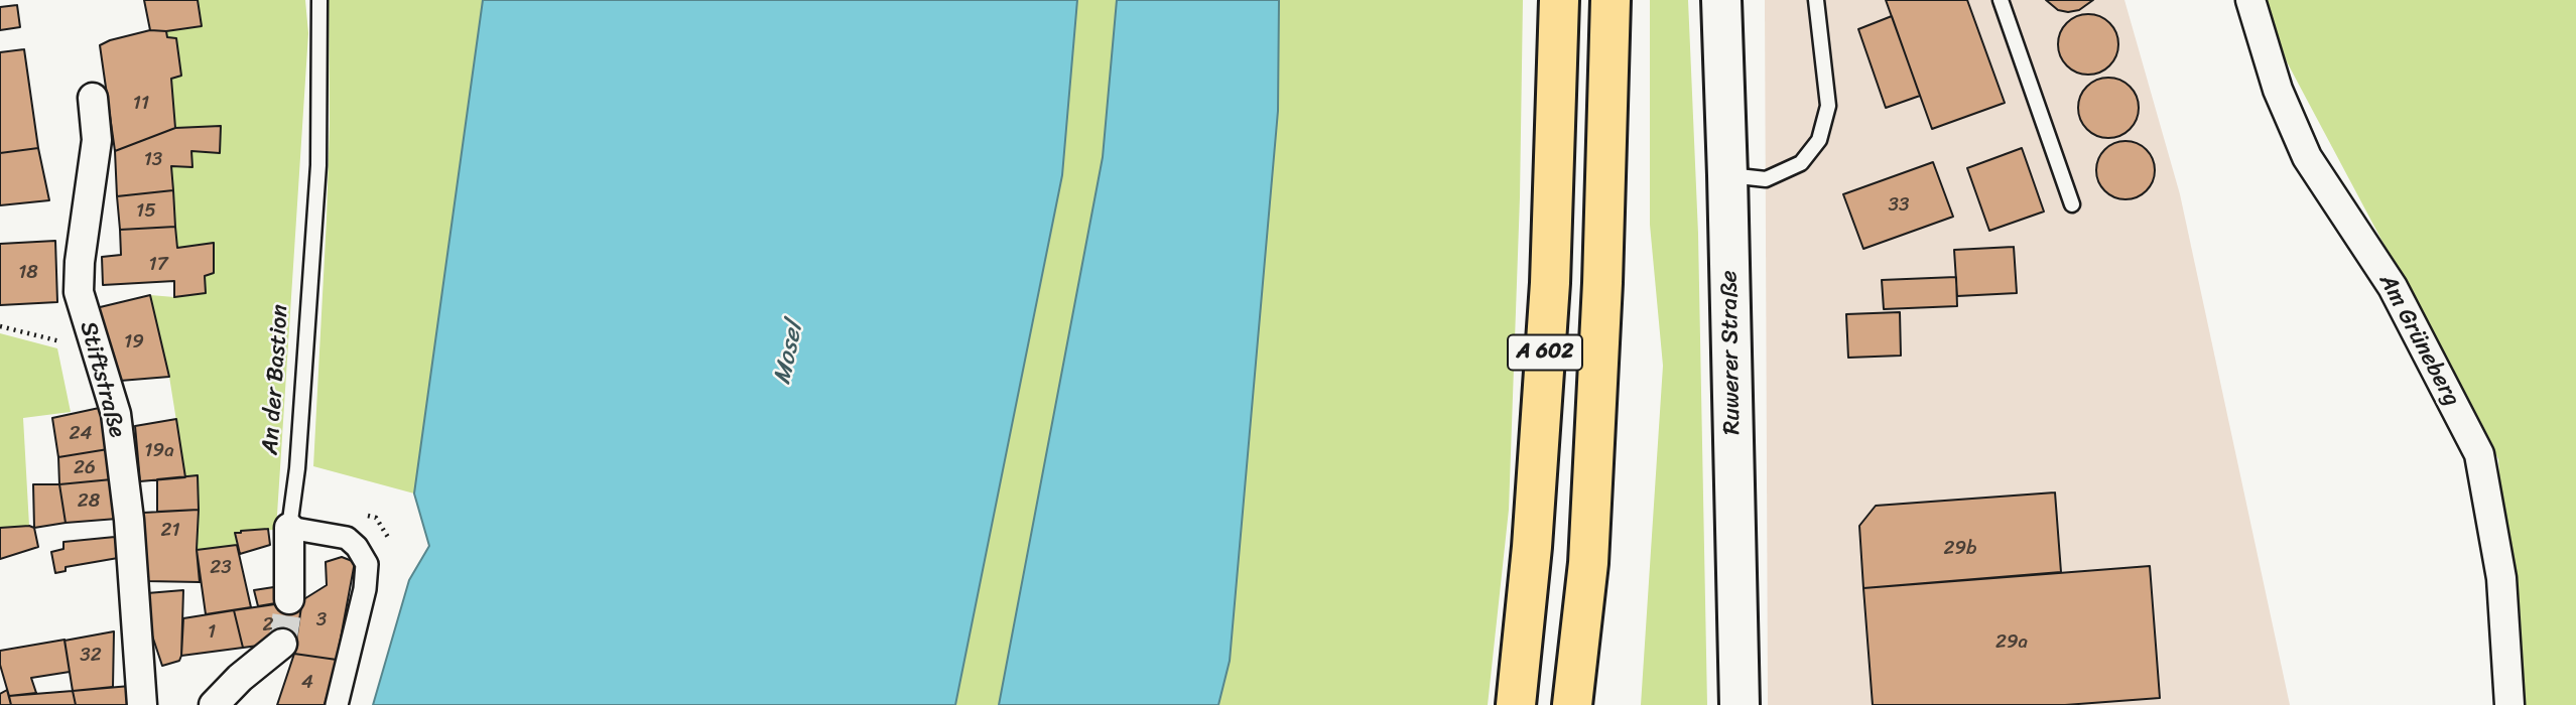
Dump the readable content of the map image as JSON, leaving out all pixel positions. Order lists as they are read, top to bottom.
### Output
{
  "streets": {
    "highway": ["A 602"],
    "main road": ["Ruwerer Straße"],
    "street": ["Am Grüneberg", "Stiftstraße"],
    "lane": ["An der Bastion"]
  },
  "water": ["Mosel"],
  "house_numbers": [
    "11",
    "13",
    "33",
    "15",
    "17",
    "18",
    "19",
    "24",
    "19a",
    "26",
    "28",
    "21",
    "29b",
    "23",
    "3",
    "2",
    "1",
    "29a",
    "32",
    "4"
  ]
}
